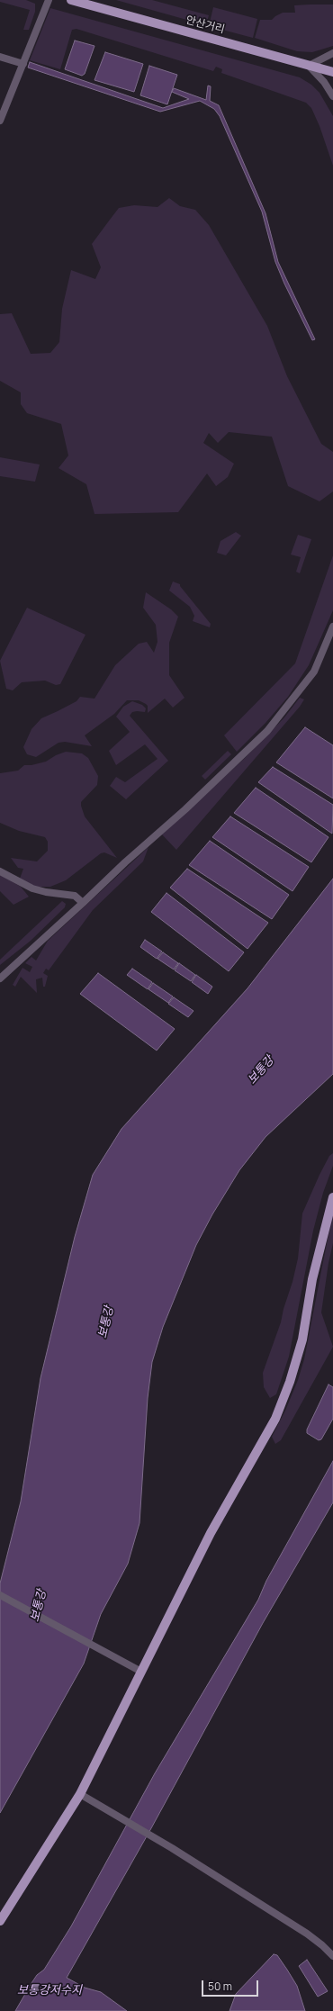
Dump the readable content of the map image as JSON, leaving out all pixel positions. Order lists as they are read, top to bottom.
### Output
{
  "streets": {
    "main road": ["안산거리"]
  },
  "water": ["보통강", "보통강저수지"],
  "scale_bar": "50 m"
}
